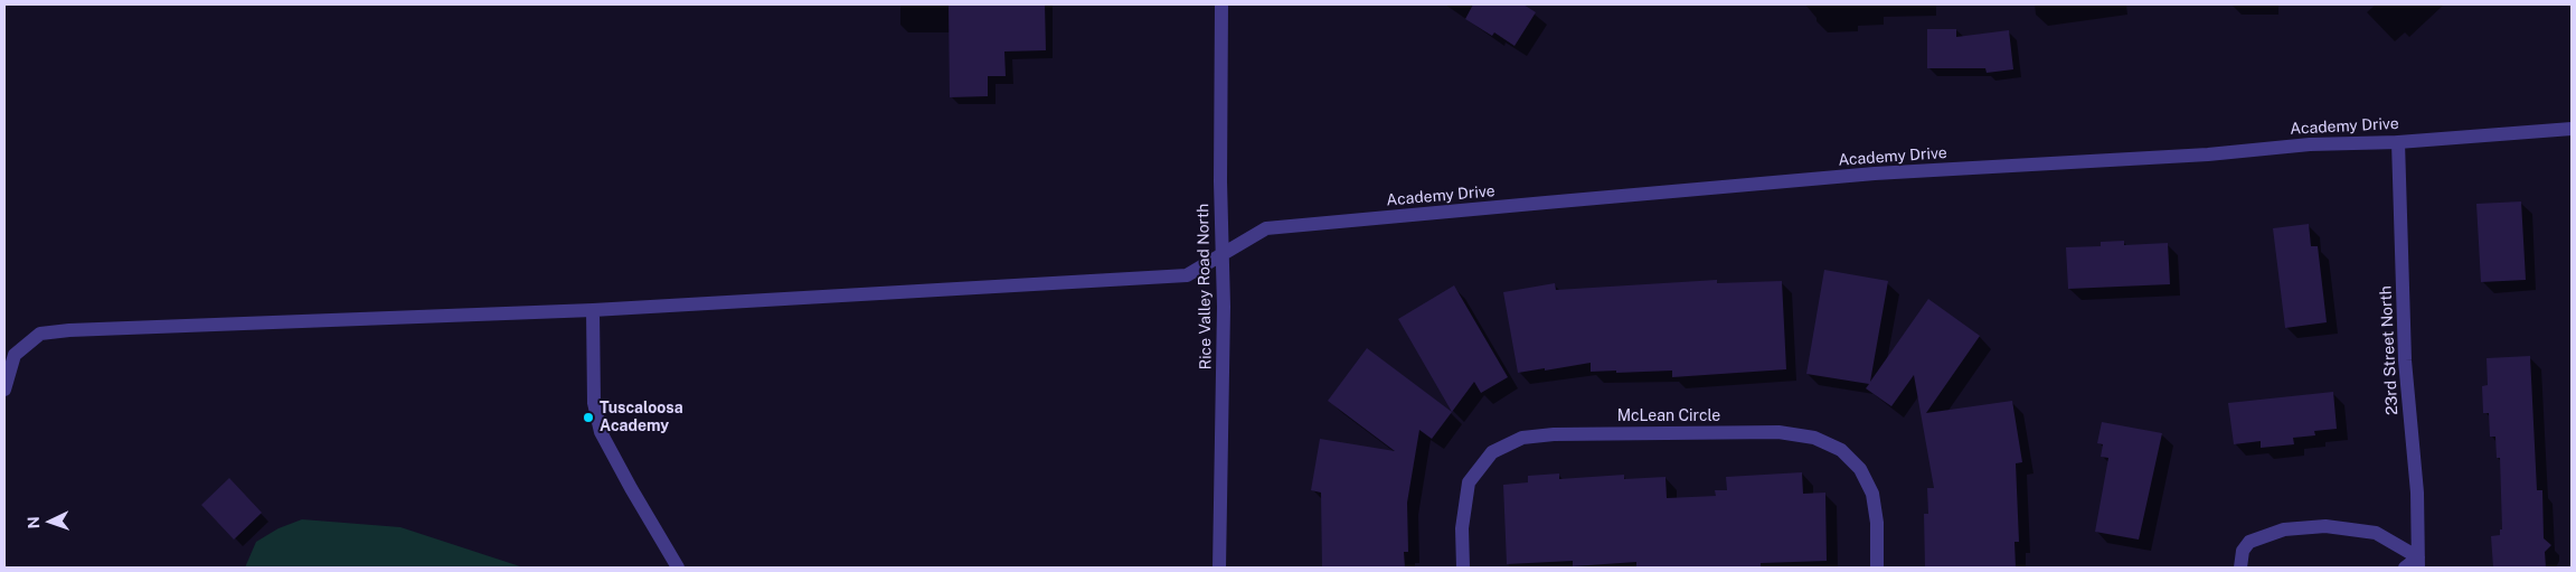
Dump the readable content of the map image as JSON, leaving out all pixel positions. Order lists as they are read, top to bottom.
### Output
{
  "streets": {
    "street": [
      "Academy Drive",
      "Rice Valley Road North",
      "23rd Street North",
      "McLean Circle"
    ]
  },
  "crossings": [
    ["Academy Drive", "Rice Valley Road North"],
    ["Academy Drive", "23rd Street North"]
  ],
  "places": ["Tuscaloosa Academy"],
  "north": "left"
}
